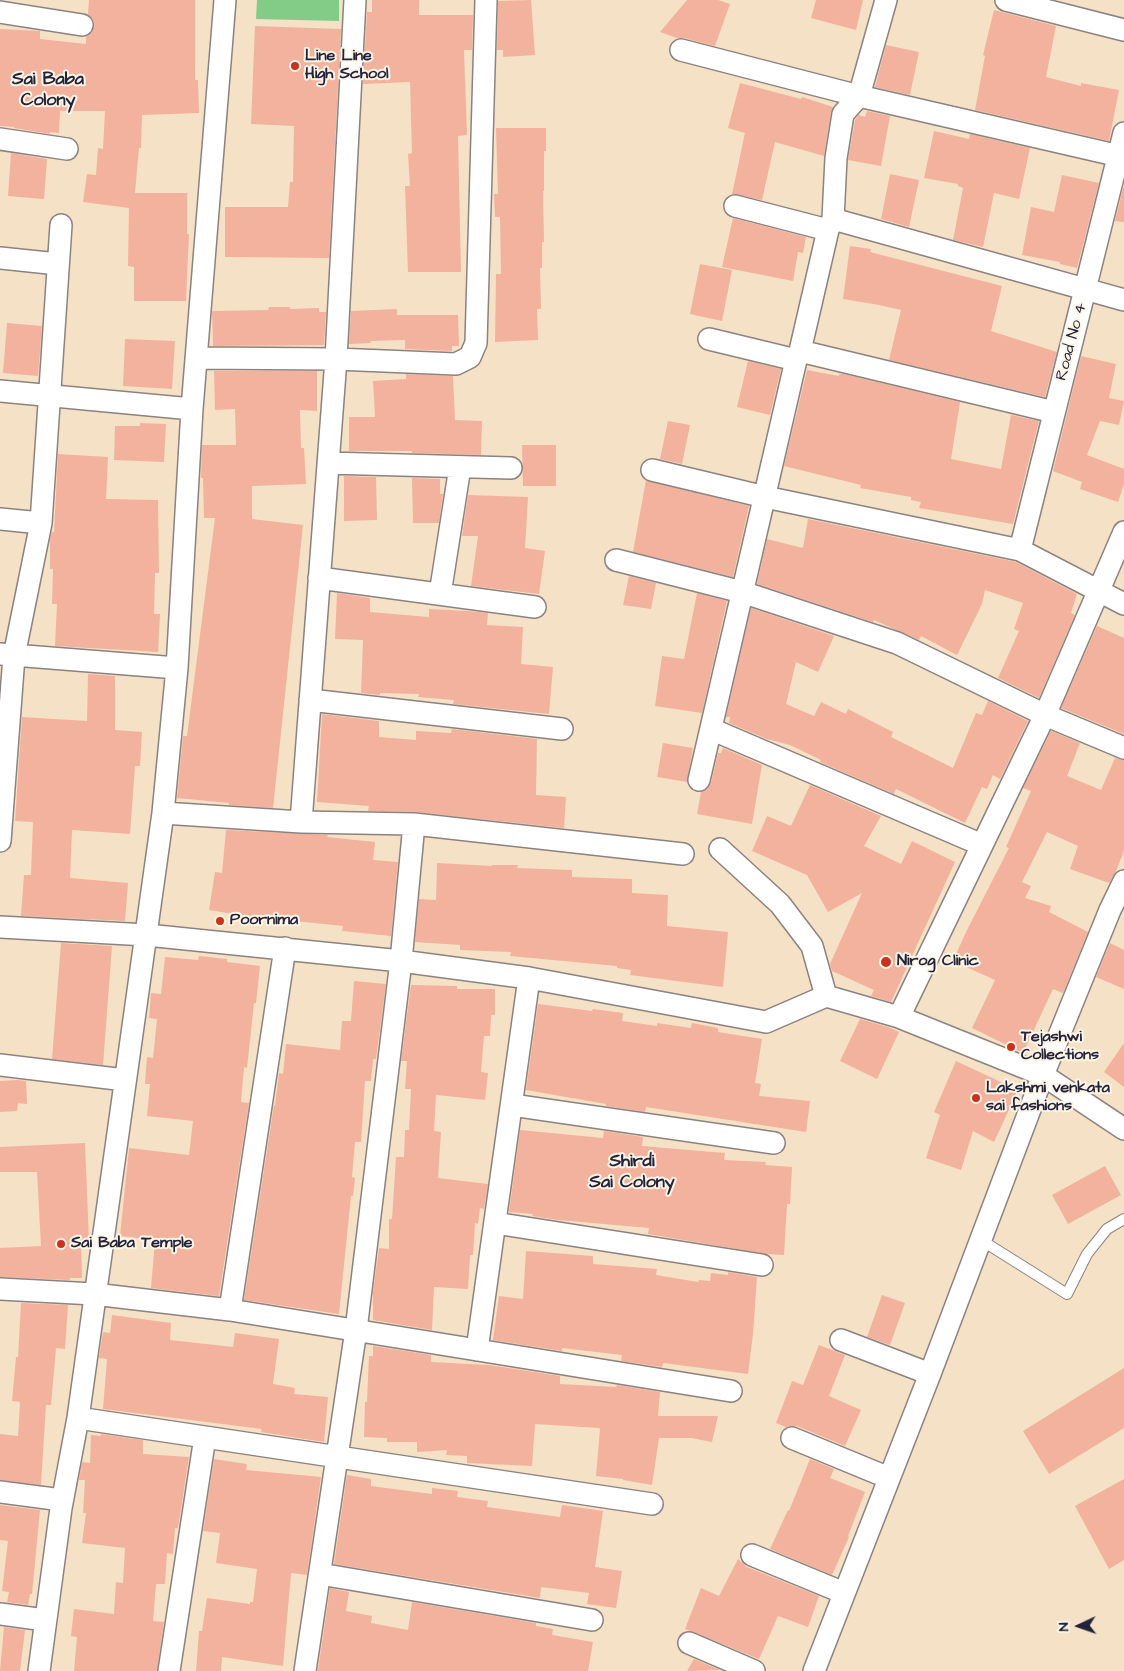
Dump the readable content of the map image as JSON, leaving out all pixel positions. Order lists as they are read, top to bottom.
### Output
{
  "streets": {
    "street": ["Road No 4"]
  },
  "districts": ["Sai Baba Colony", "Shirdi Sai Colony"],
  "places": [
    "Line Line High School",
    "Poornima",
    "Nirog Clinic",
    "Tejashwi Collections",
    "Lakshmi venkata sai fashions",
    "Sai Baba Temple"
  ],
  "north": "left"
}
